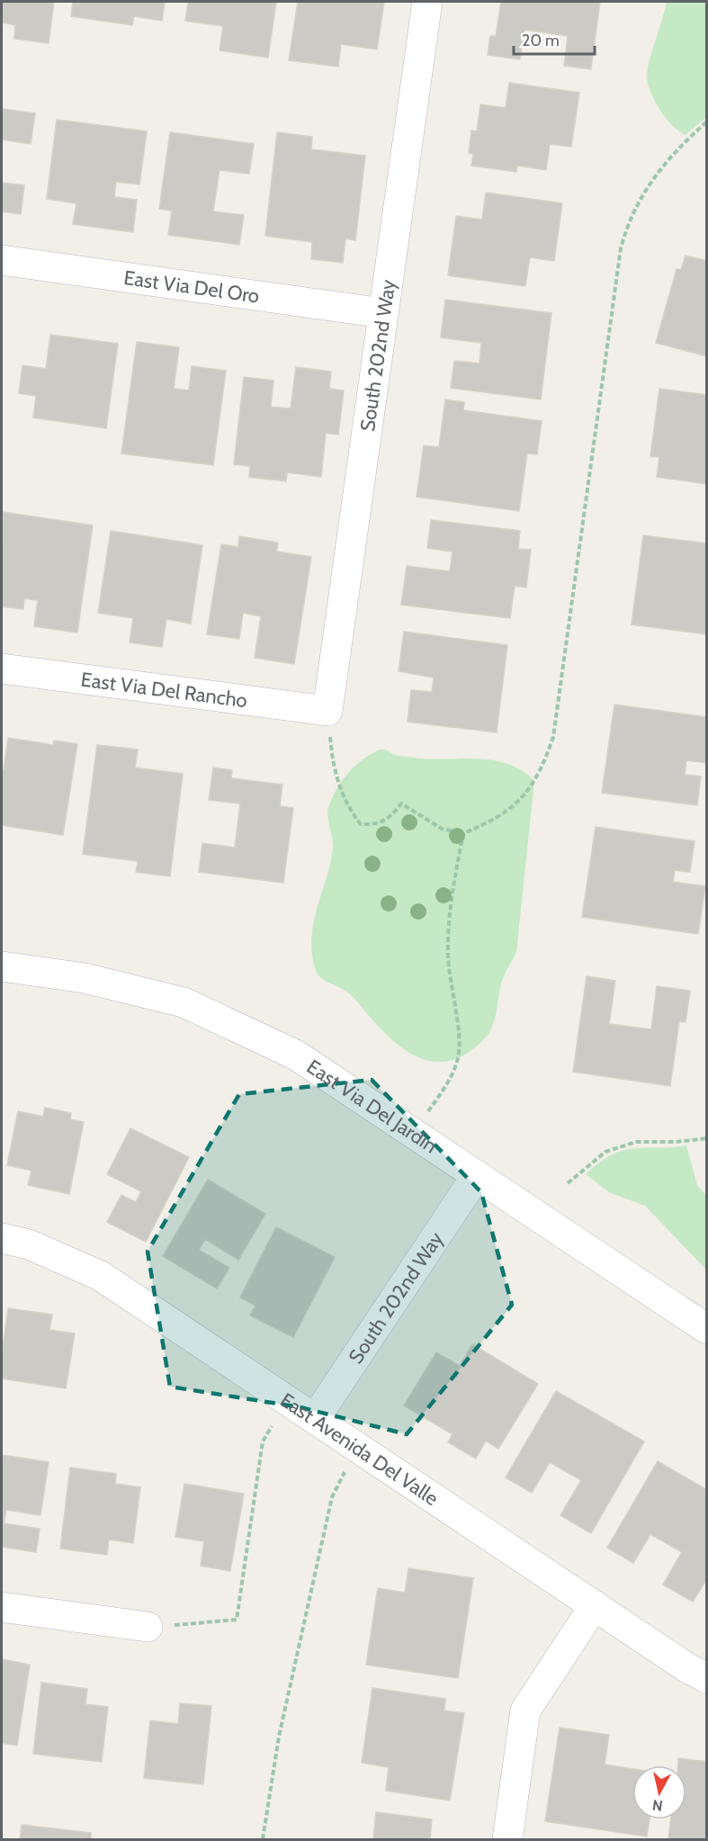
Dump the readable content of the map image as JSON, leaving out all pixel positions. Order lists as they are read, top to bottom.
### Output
{
  "streets": {
    "street": [
      "East Via Del Oro",
      "South 202nd Way",
      "East Via Del Rancho",
      "East Via Del Jardin",
      "East Avenida Del Valle"
    ]
  },
  "crossings": [
    ["East Via Del Oro", "South 202nd Way"],
    ["South 202nd Way", "East Via Del Rancho"],
    ["South 202nd Way", "East Via Del Jardin"],
    ["South 202nd Way", "East Avenida Del Valle"]
  ],
  "scale_bar": "20 m",
  "north": "bottom"
}
